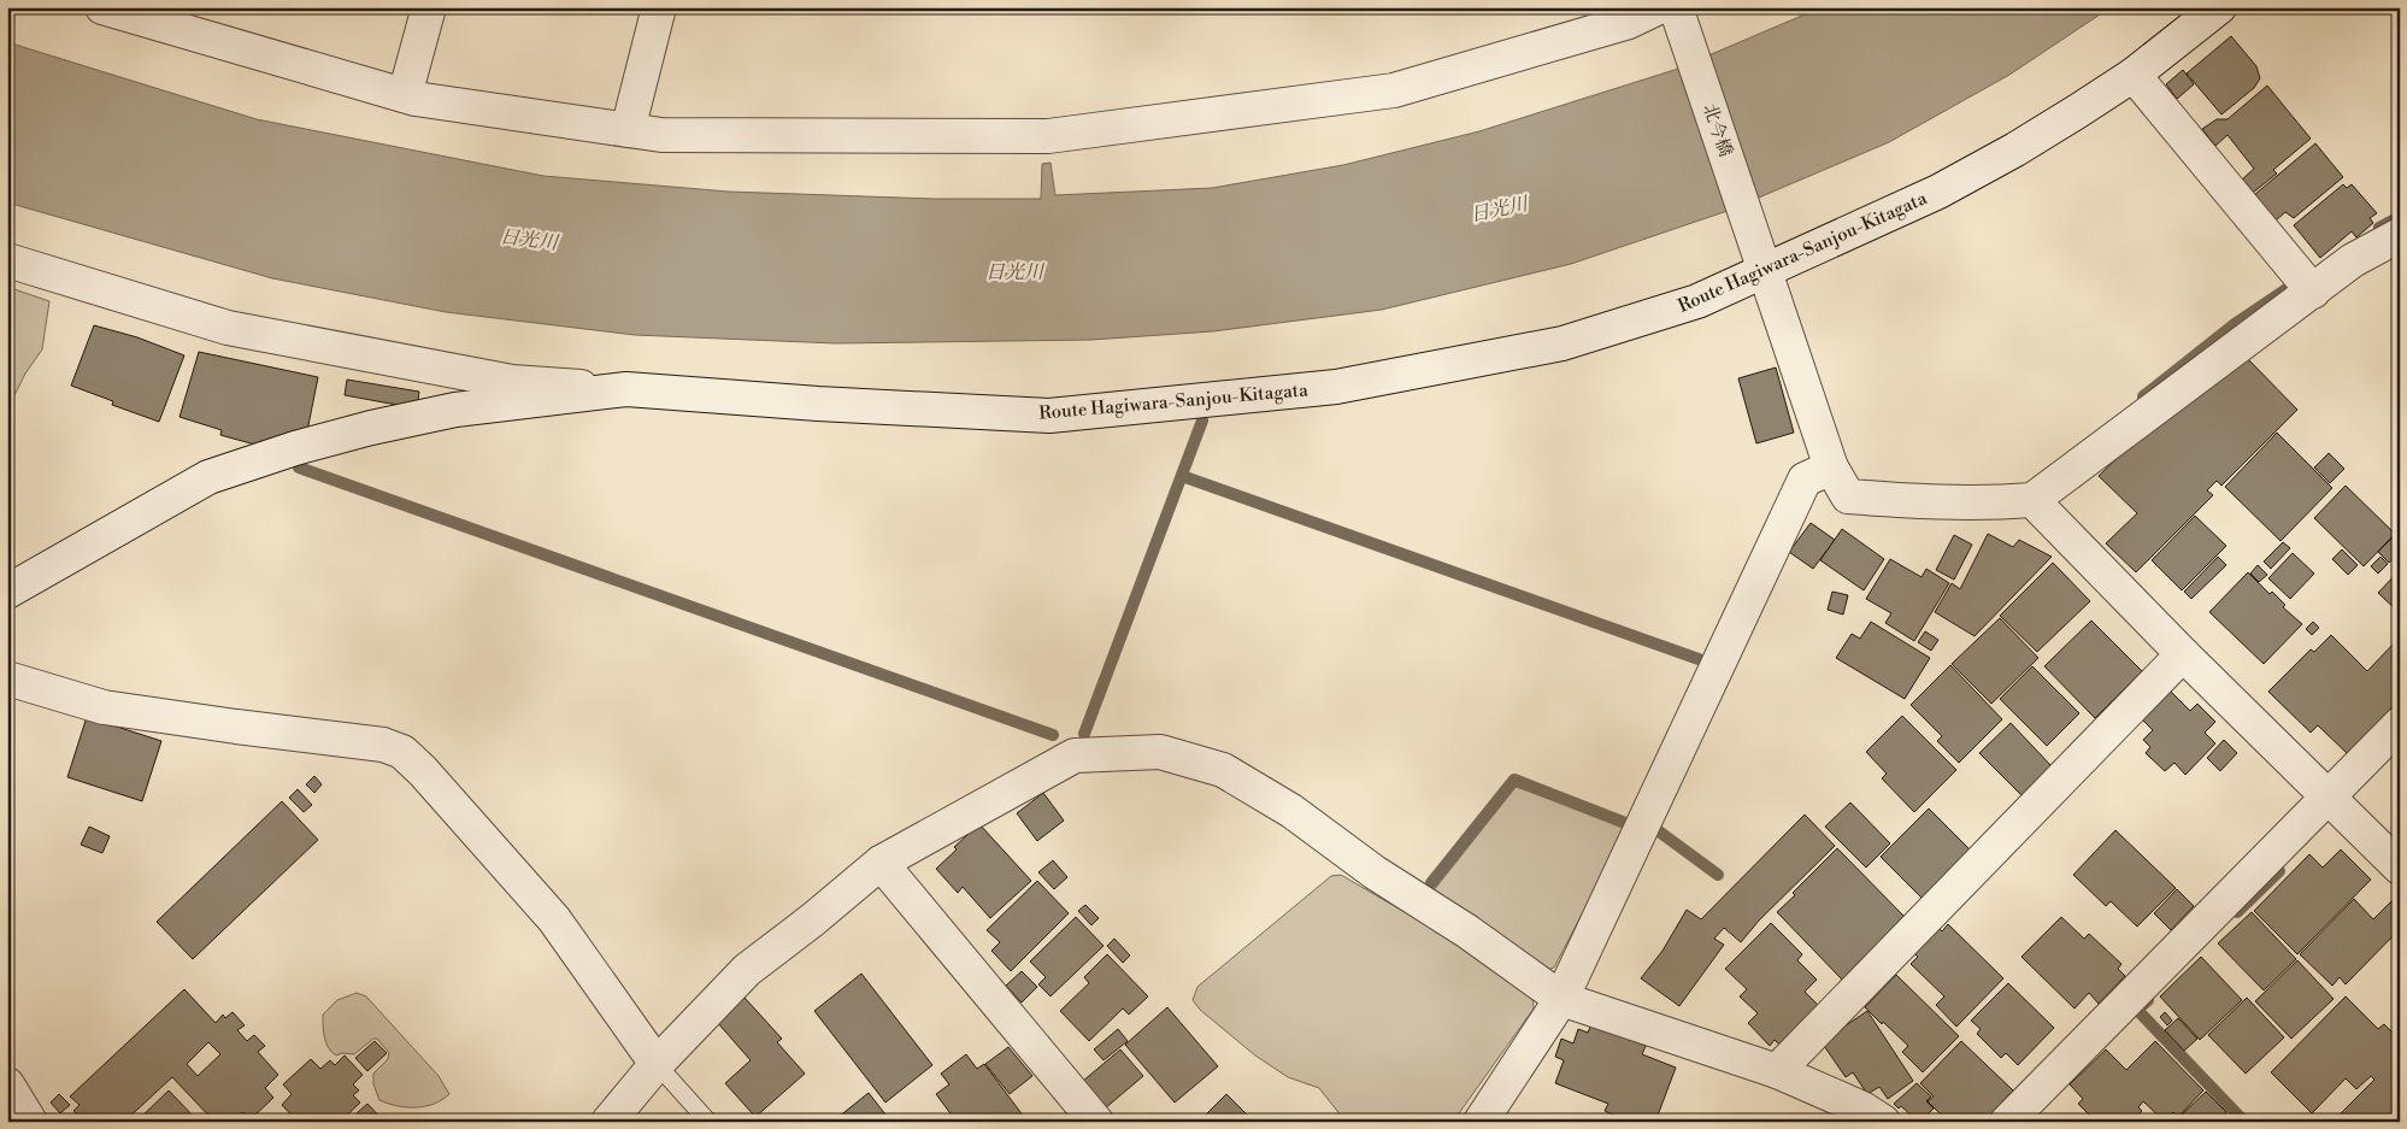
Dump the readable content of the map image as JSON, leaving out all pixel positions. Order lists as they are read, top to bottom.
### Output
{
  "streets": {
    "street": ["北今橋", "Route Hagiwara-Sanjou-Kitagata"]
  },
  "crossings": [
    ["北今橋", "Route Hagiwara-Sanjou-Kitagata"]
  ],
  "water": ["日光川"]
}
